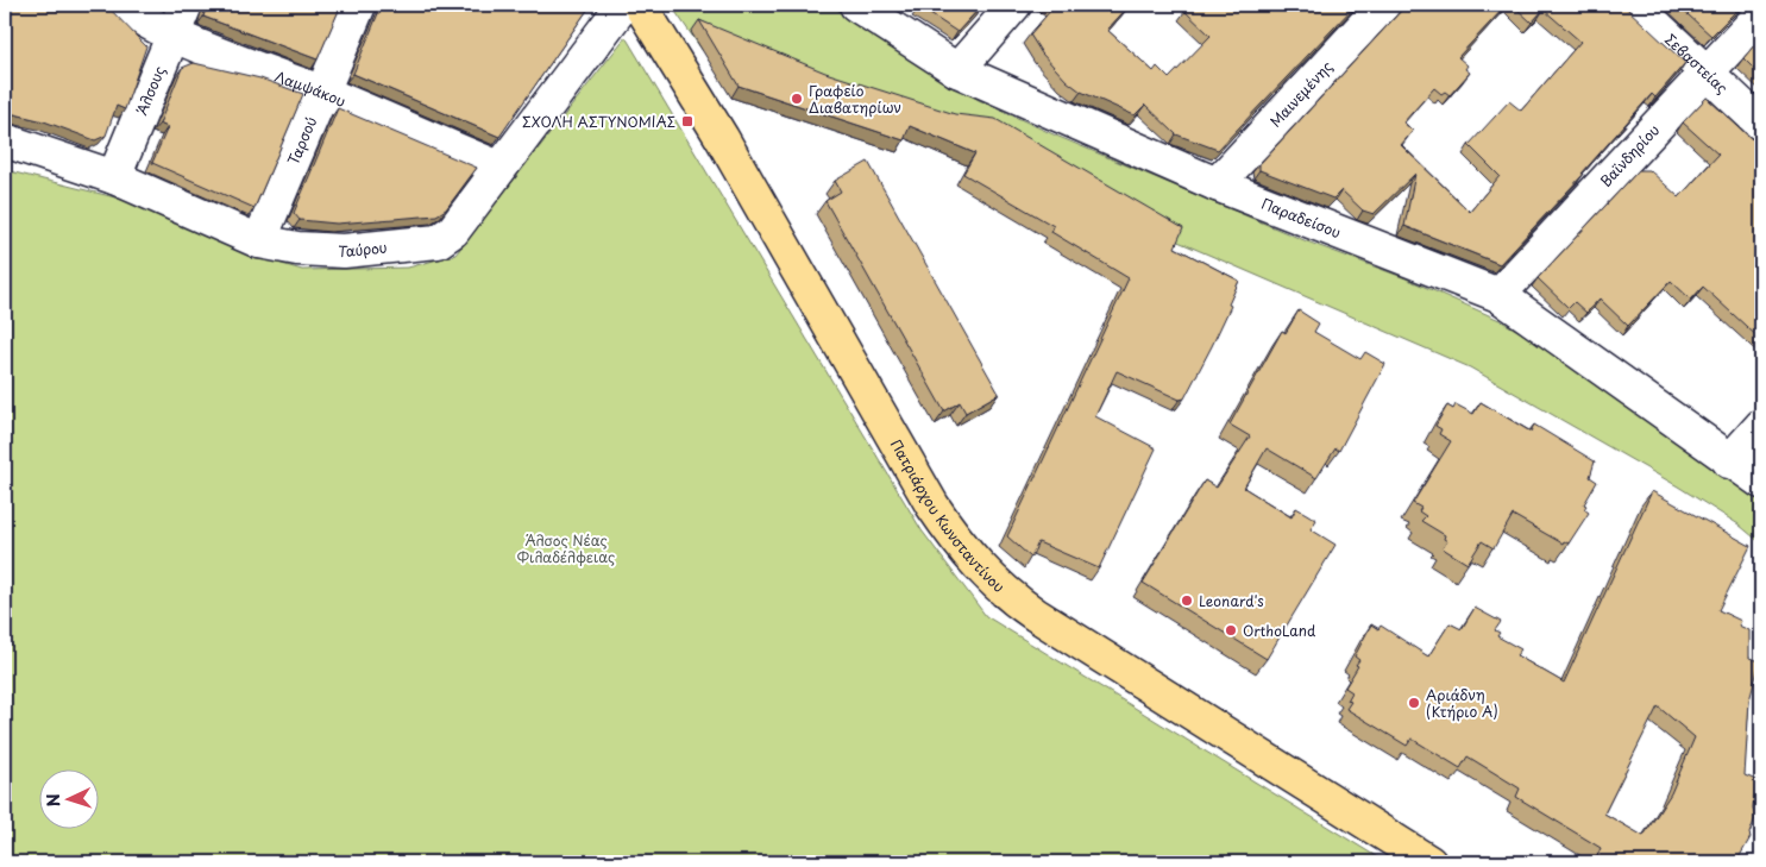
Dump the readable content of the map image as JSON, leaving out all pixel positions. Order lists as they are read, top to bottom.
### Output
{
  "streets": {
    "main road": ["Πατριάρχου Κωνσταντίνου"],
    "street": [
      "Σεβαστείας",
      "Λαμψάκου",
      "Άλσους",
      "Μαινεμένης",
      "Ταρσού",
      "Βαϊνδηρίου",
      "Παραδείσου",
      "Ταύρου"
    ]
  },
  "crossings": [
    ["Σεβαστείας", "Βαϊνδηρίου"],
    ["Λαμψάκου", "Άλσους"],
    ["Λαμψάκου", "Ταρσού"],
    ["Λαμψάκου", "Ταύρου"],
    ["Άλσους", "Ταύρου"],
    ["Μαινεμένης", "Παραδείσου"],
    ["Ταρσού", "Ταύρου"],
    ["Βαϊνδηρίου", "Παραδείσου"]
  ],
  "parks": ["Άλσος Νέας Φιλαδέλφειας"],
  "places": {
    "other": [
      "Γραφείο Διαβατηρίων",
      "Leonard's",
      "OrthoLand",
      "Αριάδνη (Κτήριο Α)"
    ],
    "transit": ["ΣΧΟΛΗ ΑΣΤΥΝΟΜΙΑΣ"]
  },
  "north": "left"
}
